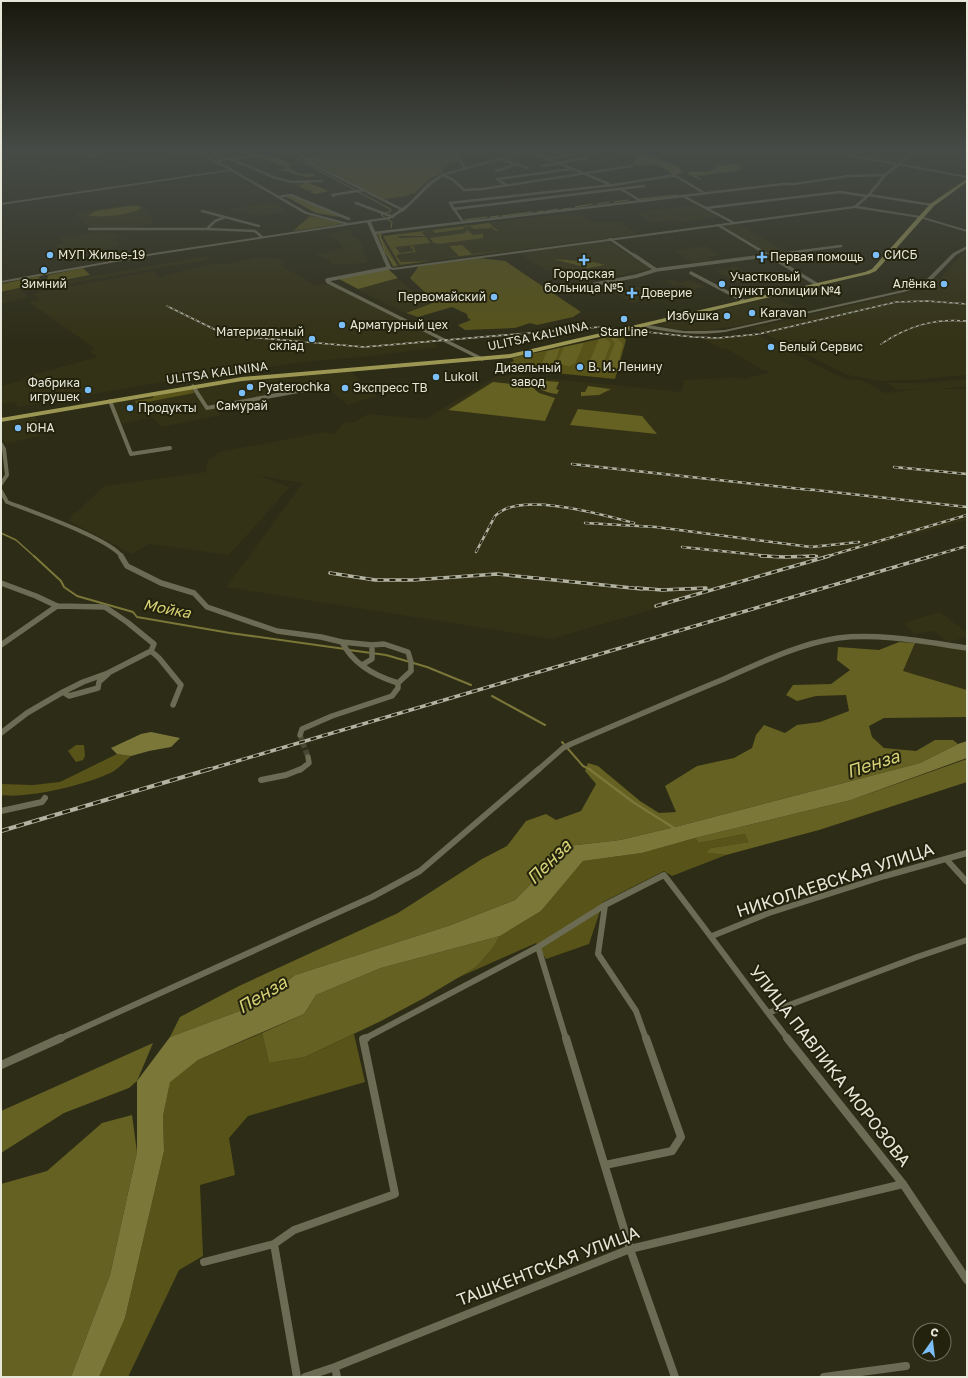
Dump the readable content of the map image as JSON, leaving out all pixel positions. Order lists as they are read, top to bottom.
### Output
{
  "streets": {
    "main road": ["ULITSA KALININA"],
    "street": ["НИКОЛАЕВСКАЯ УЛИЦА", "УЛИЦА ПАВЛИКА МОРОЗОВА", "ТАШКЕНТСКАЯ УЛИЦА"]
  },
  "crossings": [
    ["НИКОЛАЕВСКАЯ УЛИЦА", "УЛИЦА ПАВЛИКА МОРОЗОВА"],
    ["УЛИЦА ПАВЛИКА МОРОЗОВА", "ТАШКЕНТСКАЯ УЛИЦА"]
  ],
  "water": ["Мойка", "Пенза"],
  "places": {
    "other": [
      "МУП Жилье-19",
      "СИСБ",
      "Зимний",
      "Участковый пункт полиции №4",
      "Алёнка",
      "Первомайский",
      "Karavan",
      "Избушка",
      "StarLine",
      "Арматурный цех",
      "Материальный склад",
      "Белый Сервис",
      "В. И. Ленину",
      "Lukoil",
      "Pyaterochka",
      "Экспресс ТВ",
      "Фабрика игрушек",
      "Самурай",
      "Продукты",
      "ЮНА"
    ],
    "health": ["Первая помощь", "Городская больница №5", "Доверие"],
    "transit": ["Дизельный завод"]
  },
  "north": "top"
}
